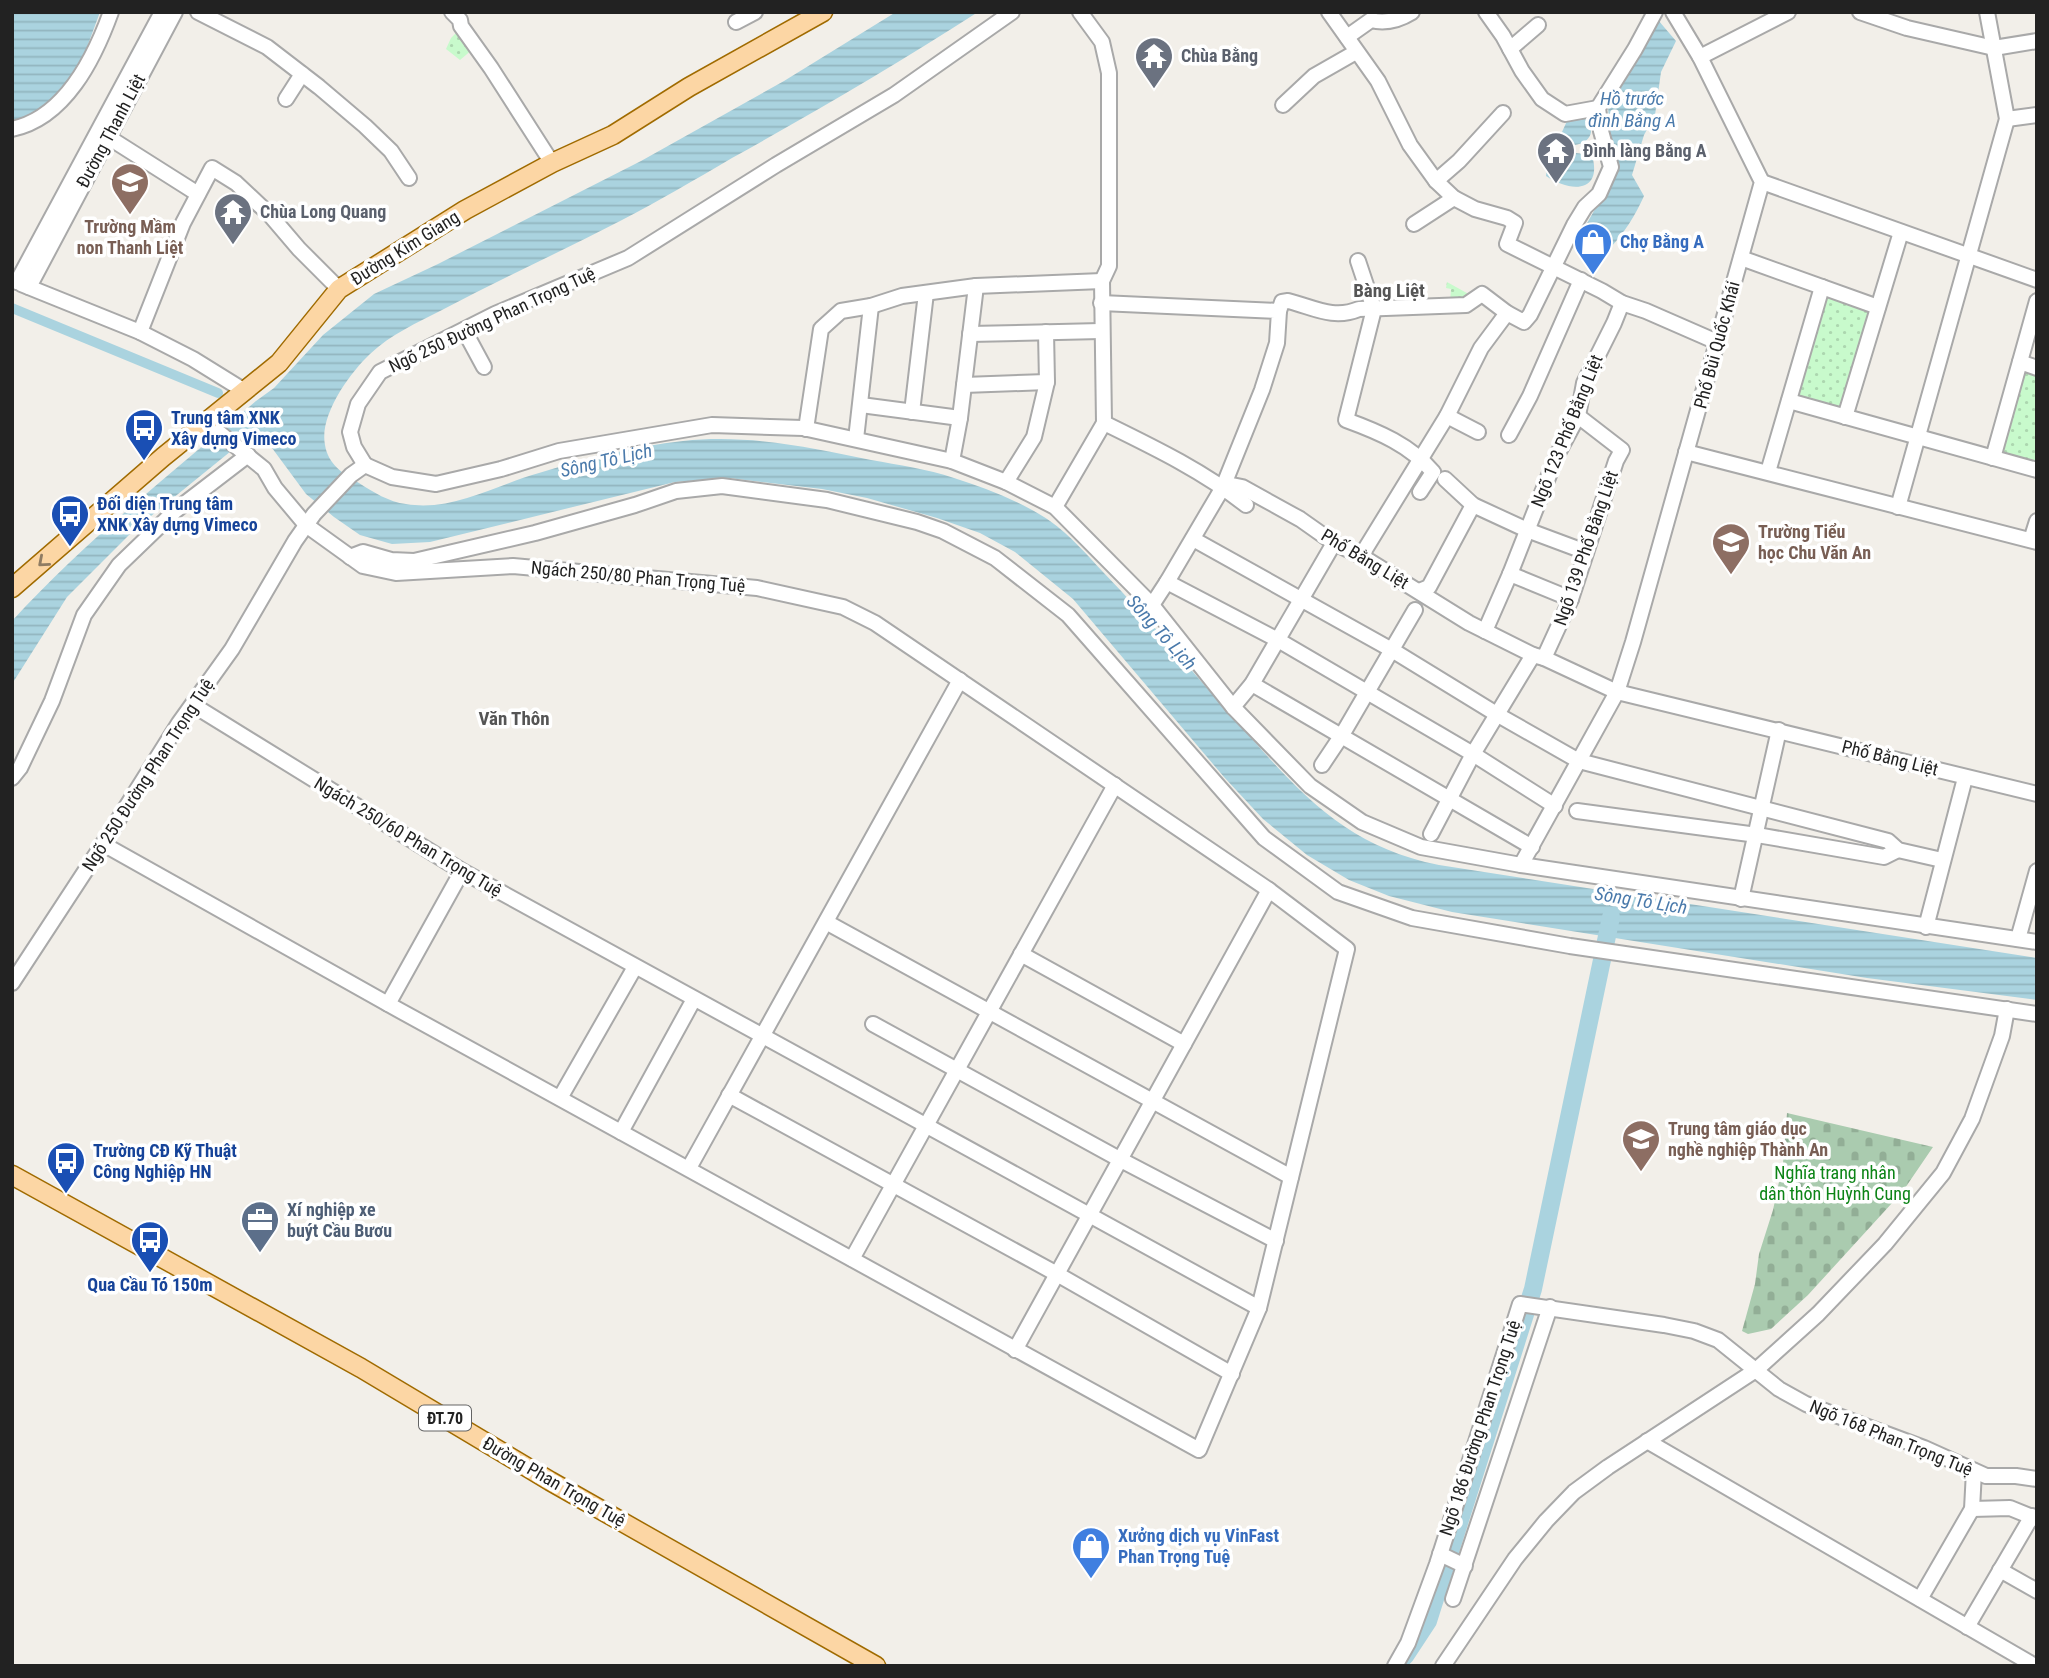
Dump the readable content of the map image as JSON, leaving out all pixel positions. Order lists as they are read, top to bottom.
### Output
{
  "streets": {
    "main road": ["Đường Kim Giang", "ĐT.70", "Đường Phan Trọng Tuệ"],
    "street": [
      "Đường Thanh Liệt",
      "Ngõ 250 Đường Phan Trọng Tuệ",
      "Phố Bùi Quốc Khái",
      "Ngõ 123 Phố Bằng Liệt",
      "Ngõ 139 Phố Bằng Liệt",
      "Phố Bằng Liệt",
      "Ngách 250/80 Phan Trọng Tuệ",
      "Ngách 250/60 Phan Trọng Tuệ",
      "Ngõ 186 Đường Phan Trọng Tuệ",
      "Ngõ 168 Phan Trọng Tuệ"
    ]
  },
  "crossings": [
    ["Đường Kim Giang", "Ngách 250/80 Phan Trọng Tuệ"],
    ["Ngõ 250 Đường Phan Trọng Tuệ", "Ngách 250/80 Phan Trọng Tuệ"],
    ["Ngõ 250 Đường Phan Trọng Tuệ", "Ngách 250/60 Phan Trọng Tuệ"],
    ["Phố Bùi Quốc Khái", "Phố Bằng Liệt"],
    ["Ngõ 123 Phố Bằng Liệt", "Ngõ 139 Phố Bằng Liệt"],
    ["Ngõ 123 Phố Bằng Liệt", "Phố Bằng Liệt"],
    ["Ngõ 139 Phố Bằng Liệt", "Phố Bằng Liệt"],
    ["Ngõ 186 Đường Phan Trọng Tuệ", "Ngõ 168 Phan Trọng Tuệ"]
  ],
  "districts": ["Bàng Liệt", "Văn Thôn"],
  "water": ["Hồ trước đình Bằng A", "Sông Tô Lịch"],
  "parks": ["Nghĩa trang nhân dân thôn Huỳnh Cung"],
  "places": {
    "temple": ["Chùa Bằng", "Đình làng Bằng A", "Chùa Long Quang"],
    "school or university": ["Trường Mầm non Thanh Liệt", "Trường Tiểu học Chu Văn An", "Trung tâm giáo dục nghề nghiệp Thành An"],
    "shop": ["Chợ Bằng A", "Xưởng dịch vụ VinFast Phan Trọng Tuệ"],
    "bus stop": [
      "Trung tâm XNK Xây dựng Vimeco",
      "Đối diện Trung tâm XNK Xây dựng Vimeco",
      "Trường CĐ Kỹ Thuật Công Nghiệp HN",
      "Qua Cầu Tó 150m"
    ],
    "office": ["Xí nghiệp xe buýt Cầu Bươu"]
  }
}
